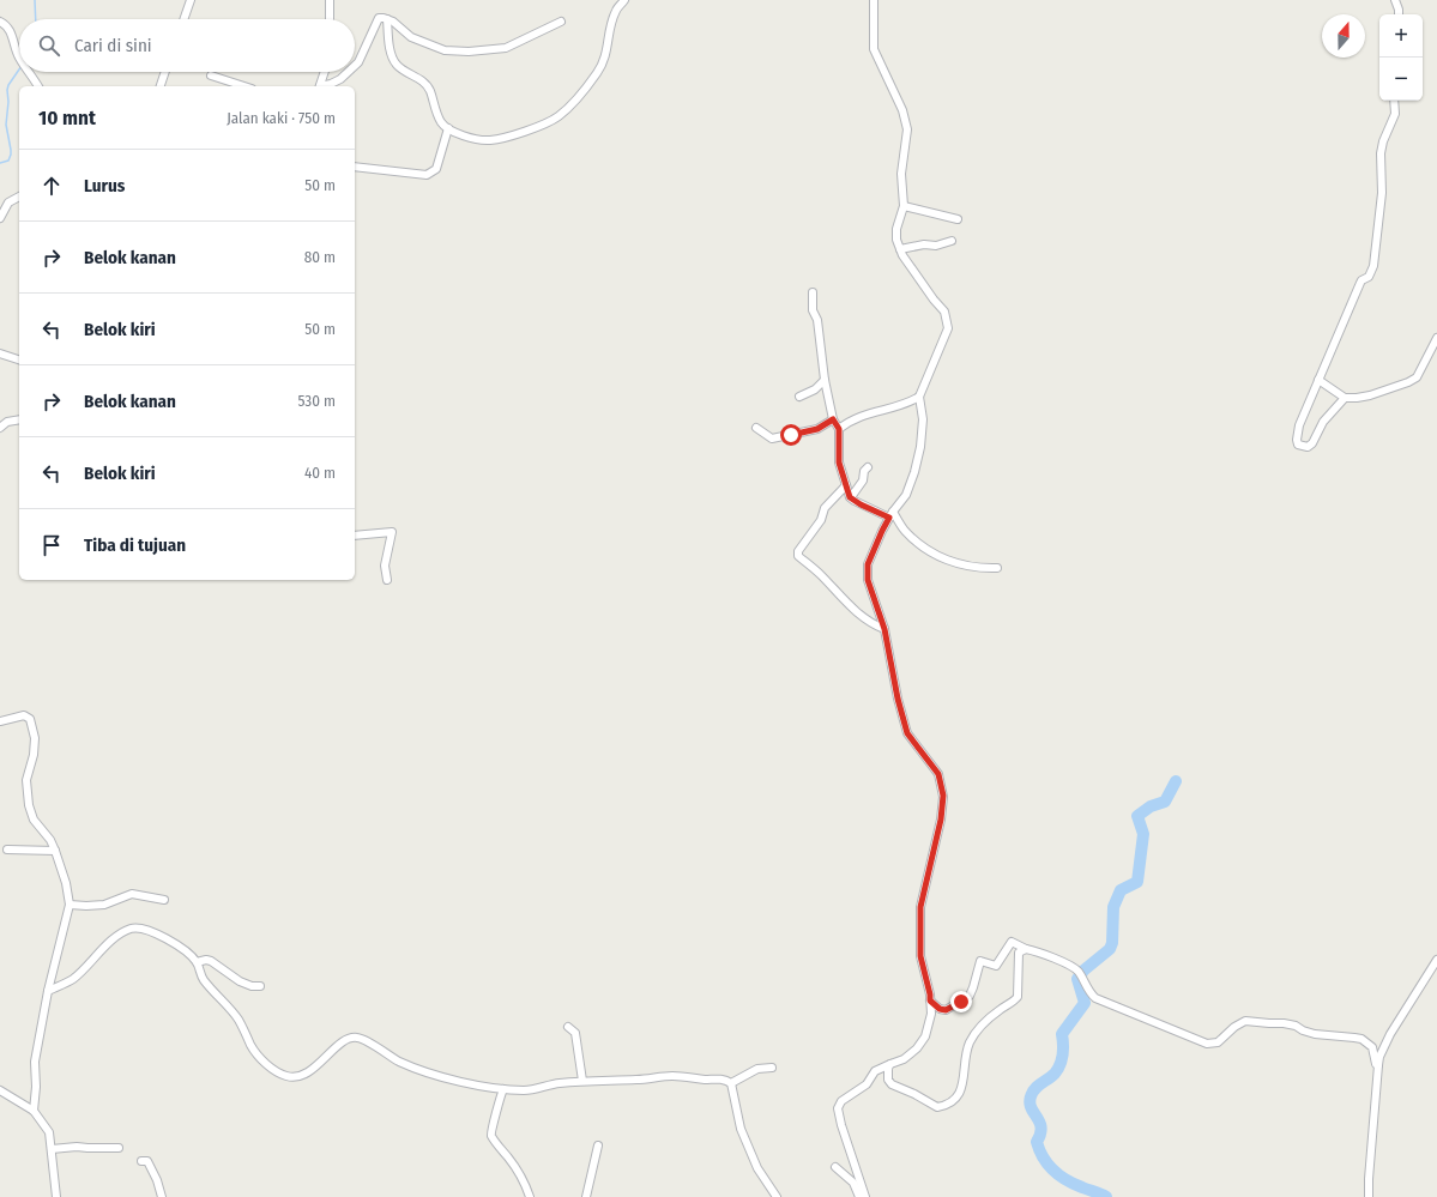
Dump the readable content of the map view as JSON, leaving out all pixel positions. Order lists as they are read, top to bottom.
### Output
{
  "north": "top",
  "page": {
    "map_buttons": ["+", "−"],
    "search": "Cari di sini",
    "heading": ["10 mnt", "Jalan kaki · 750 m"],
    "list": [
      ["Lurus", "50 m"],
      ["Belok kanan", "80 m"],
      ["Belok kiri", "50 m"],
      ["Belok kanan", "530 m"],
      ["Belok kiri", "40 m"],
      "Tiba di tujuan"
    ]
  }
}
